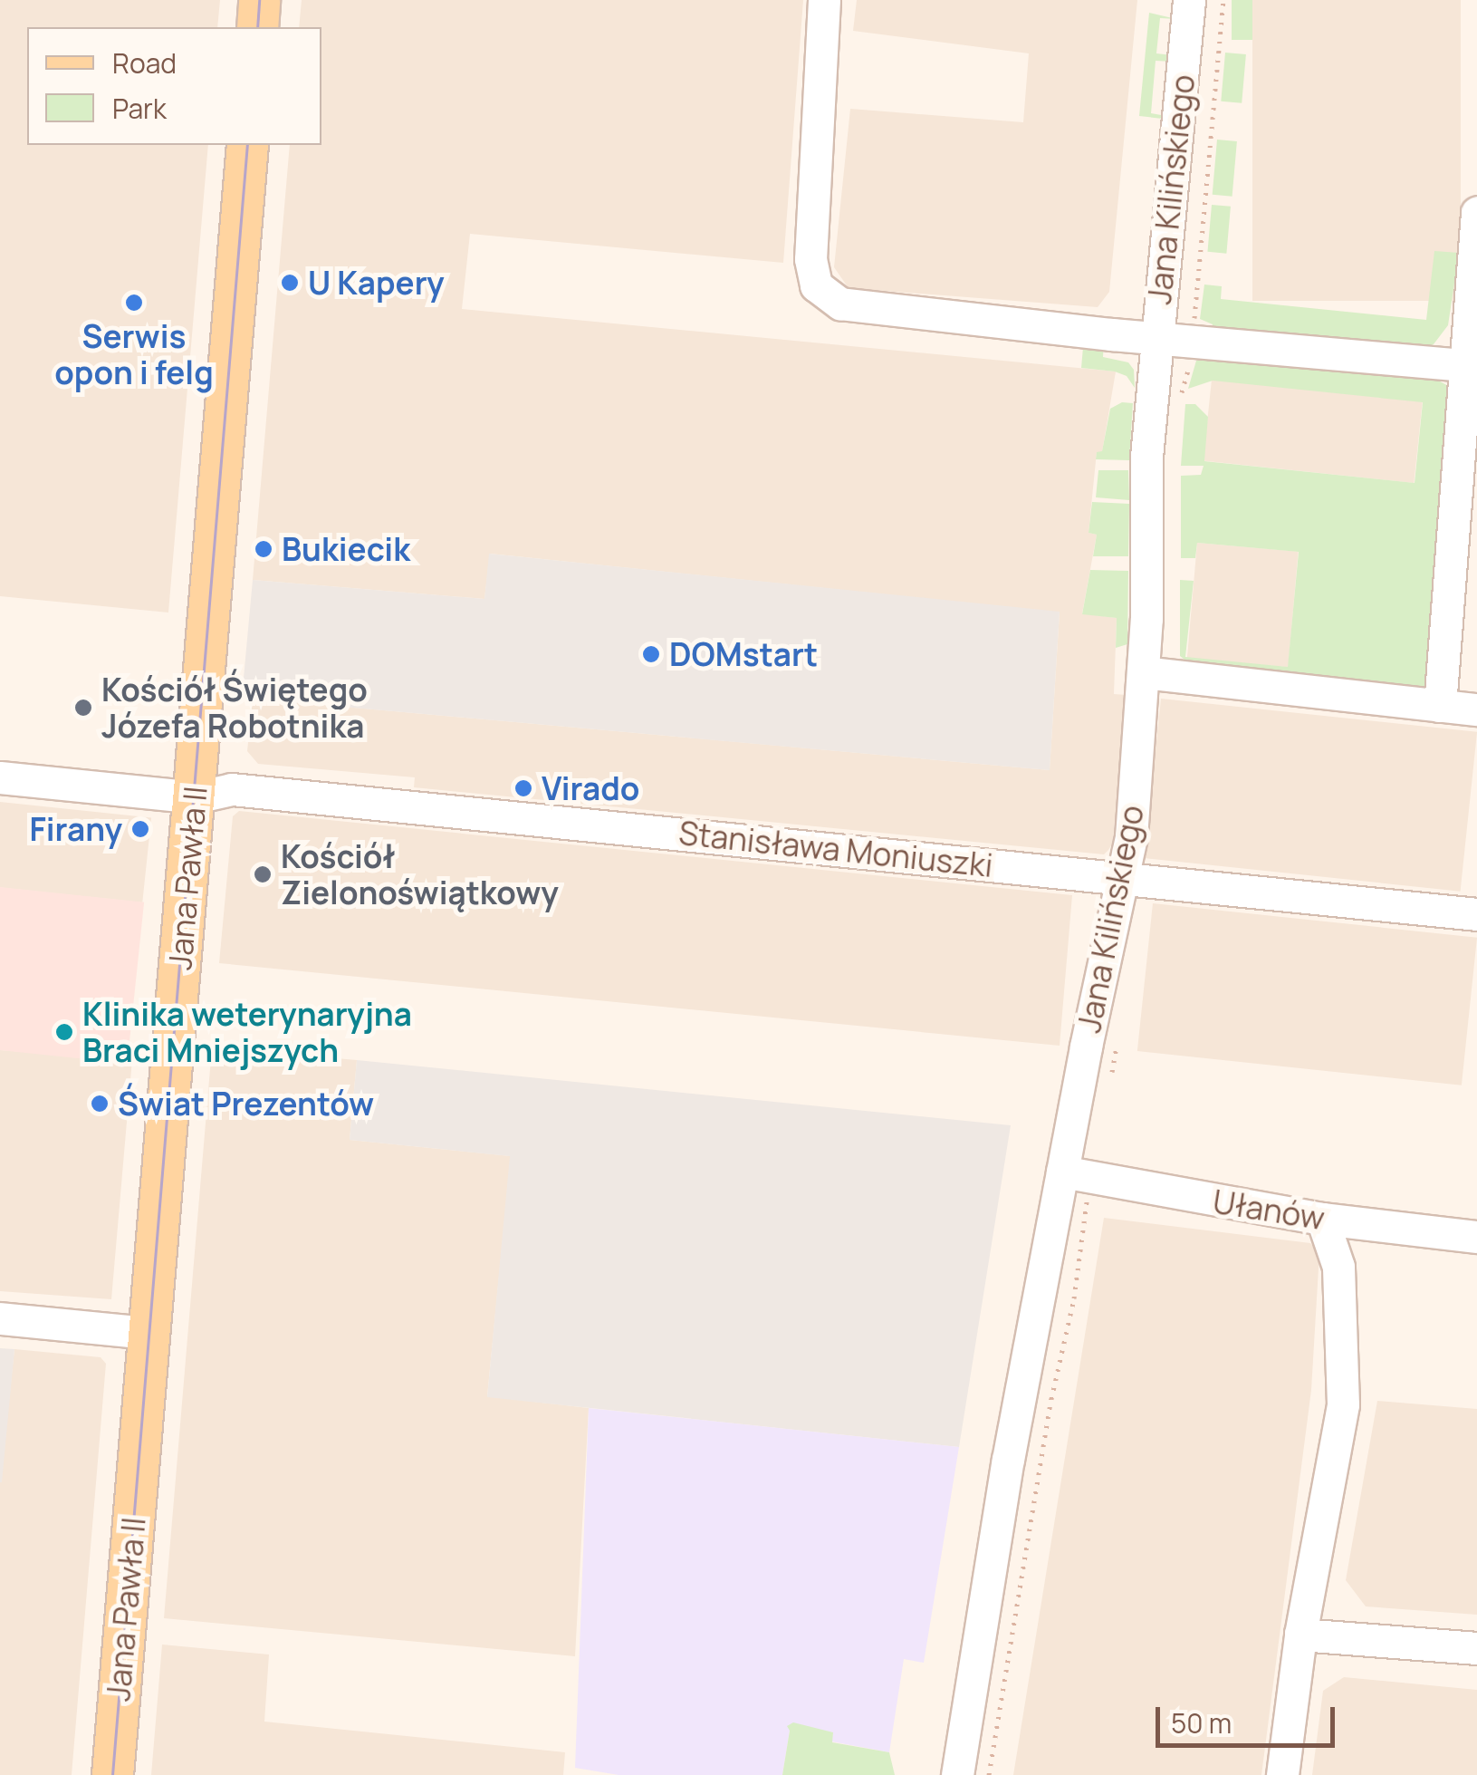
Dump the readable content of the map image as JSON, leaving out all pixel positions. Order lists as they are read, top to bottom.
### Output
{
  "streets": {
    "main road": ["Jana Pawła II"],
    "street": ["Jana Kilińskiego", "Stanisława Moniuszki", "Ułanów"]
  },
  "crossings": [
    ["Jana Kilińskiego", "Stanisława Moniuszki"],
    ["Jana Kilińskiego", "Ułanów"],
    ["Stanisława Moniuszki", "Jana Pawła II"]
  ],
  "places": [
    "U Kapery",
    "Serwis opon i felg",
    "Bukiecik",
    "DOMstart",
    "Kościół Świętego Józefa Robotnika",
    "Virado",
    "Firany",
    "Kościół Zielonoświątkowy",
    "Klinika weterynaryjna Braci Mniejszych",
    "Świat Prezentów"
  ],
  "legend": ["Road", "Park"],
  "scale_bar": "50 m"
}
